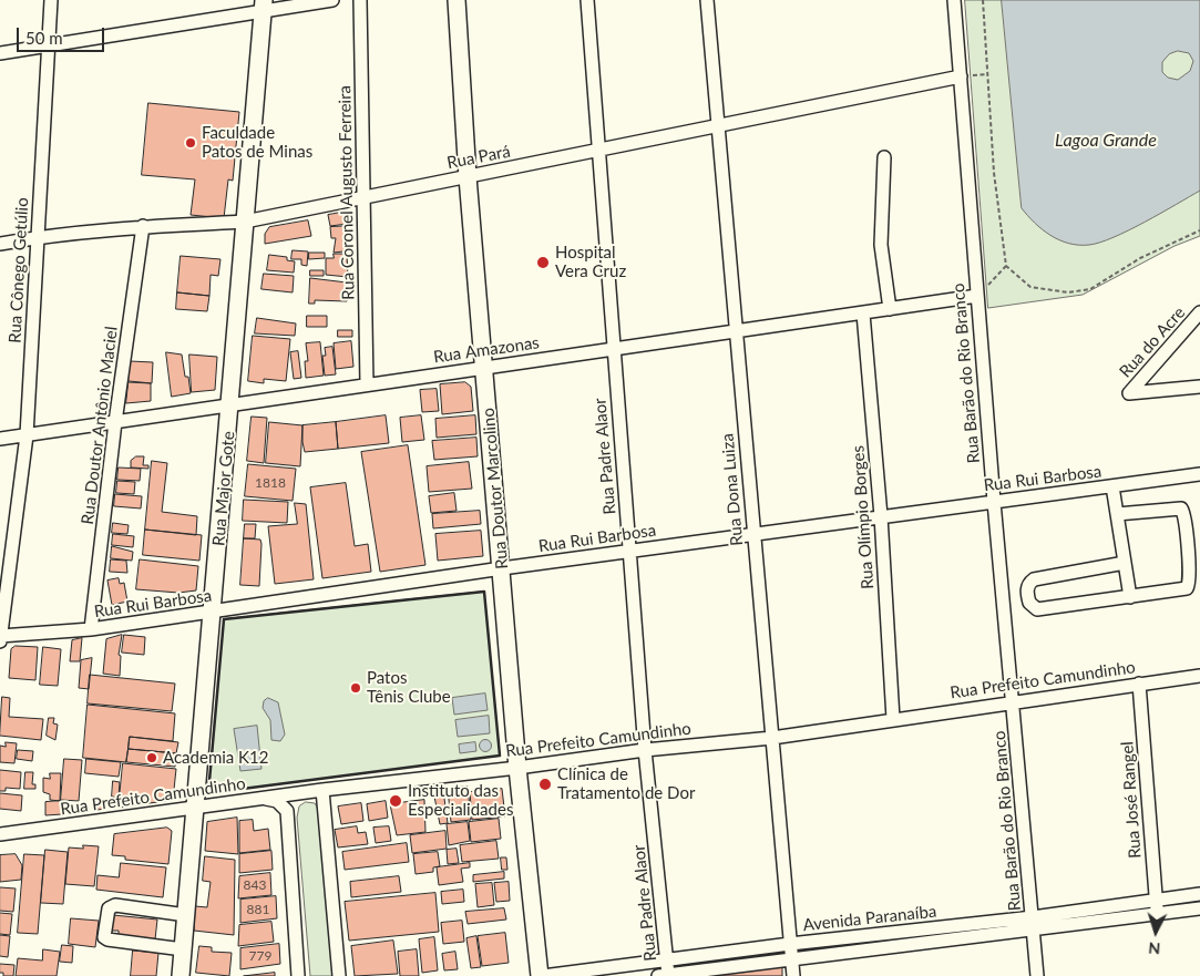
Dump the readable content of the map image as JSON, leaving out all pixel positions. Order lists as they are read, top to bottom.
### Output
{
  "streets": {
    "main road": ["Rua Major Gote", "Rua Doutor Marcolino"],
    "street": [
      "Rua Pará",
      "Rua Coronel Augusto Ferreira",
      "Rua Cônego Getúlio",
      "Rua do Acre",
      "Rua Amazonas",
      "Rua Barão do Rio Branco",
      "Rua Doutor Antônio Maciel",
      "Rua Padre Alaor",
      "Rua Rui Barbosa",
      "Rua Dona Luiza",
      "Rua Olímpio Borges",
      "Rua Prefeito Camundinho",
      "Rua José Rangel",
      "Avenida Paranaíba"
    ]
  },
  "crossings": [
    ["Rua Pará", "Rua Coronel Augusto Ferreira"],
    ["Rua Pará", "Rua Cônego Getúlio"],
    ["Rua Pará", "Rua Barão do Rio Branco"],
    ["Rua Pará", "Rua Doutor Antônio Maciel"],
    ["Rua Pará", "Rua Padre Alaor"],
    ["Rua Pará", "Rua Major Gote"],
    ["Rua Pará", "Rua Doutor Marcolino"],
    ["Rua Pará", "Rua Dona Luiza"],
    ["Rua Coronel Augusto Ferreira", "Rua Amazonas"],
    ["Rua Cônego Getúlio", "Rua Amazonas"],
    ["Rua Cônego Getúlio", "Rua Rui Barbosa"],
    ["Rua Amazonas", "Rua Barão do Rio Branco"],
    ["Rua Amazonas", "Rua Doutor Antônio Maciel"],
    ["Rua Amazonas", "Rua Padre Alaor"],
    ["Rua Amazonas", "Rua Major Gote"],
    ["Rua Amazonas", "Rua Doutor Marcolino"],
    ["Rua Amazonas", "Rua Dona Luiza"],
    ["Rua Amazonas", "Rua Olímpio Borges"],
    ["Rua Barão do Rio Branco", "Rua Rui Barbosa"],
    ["Rua Barão do Rio Branco", "Rua Prefeito Camundinho"],
    ["Rua Barão do Rio Branco", "Avenida Paranaíba"],
    ["Rua Doutor Antônio Maciel", "Rua Rui Barbosa"],
    ["Rua Padre Alaor", "Rua Rui Barbosa"],
    ["Rua Padre Alaor", "Rua Prefeito Camundinho"],
    ["Rua Padre Alaor", "Avenida Paranaíba"],
    ["Rua Rui Barbosa", "Rua Major Gote"],
    ["Rua Rui Barbosa", "Rua Doutor Marcolino"],
    ["Rua Rui Barbosa", "Rua Dona Luiza"],
    ["Rua Rui Barbosa", "Rua Olímpio Borges"],
    ["Rua Major Gote", "Rua Prefeito Camundinho"],
    ["Rua Doutor Marcolino", "Rua Prefeito Camundinho"],
    ["Rua Doutor Marcolino", "Avenida Paranaíba"],
    ["Rua Dona Luiza", "Rua Prefeito Camundinho"],
    ["Rua Dona Luiza", "Avenida Paranaíba"],
    ["Rua Olímpio Borges", "Rua Prefeito Camundinho"],
    ["Rua Prefeito Camundinho", "Rua José Rangel"],
    ["Rua José Rangel", "Avenida Paranaíba"]
  ],
  "water": ["Lagoa Grande"],
  "places": [
    "Faculdade Patos de Minas",
    "Hospital Vera Cruz",
    "Patos Tênis Clube",
    "Academia K12",
    "Clínica de Tratamento de Dor",
    "Instituto das Especialidades"
  ],
  "house_numbers": [
    "1818",
    "843",
    "881",
    "779"
  ],
  "scale_bar": "50 m",
  "north": "bottom"
}
